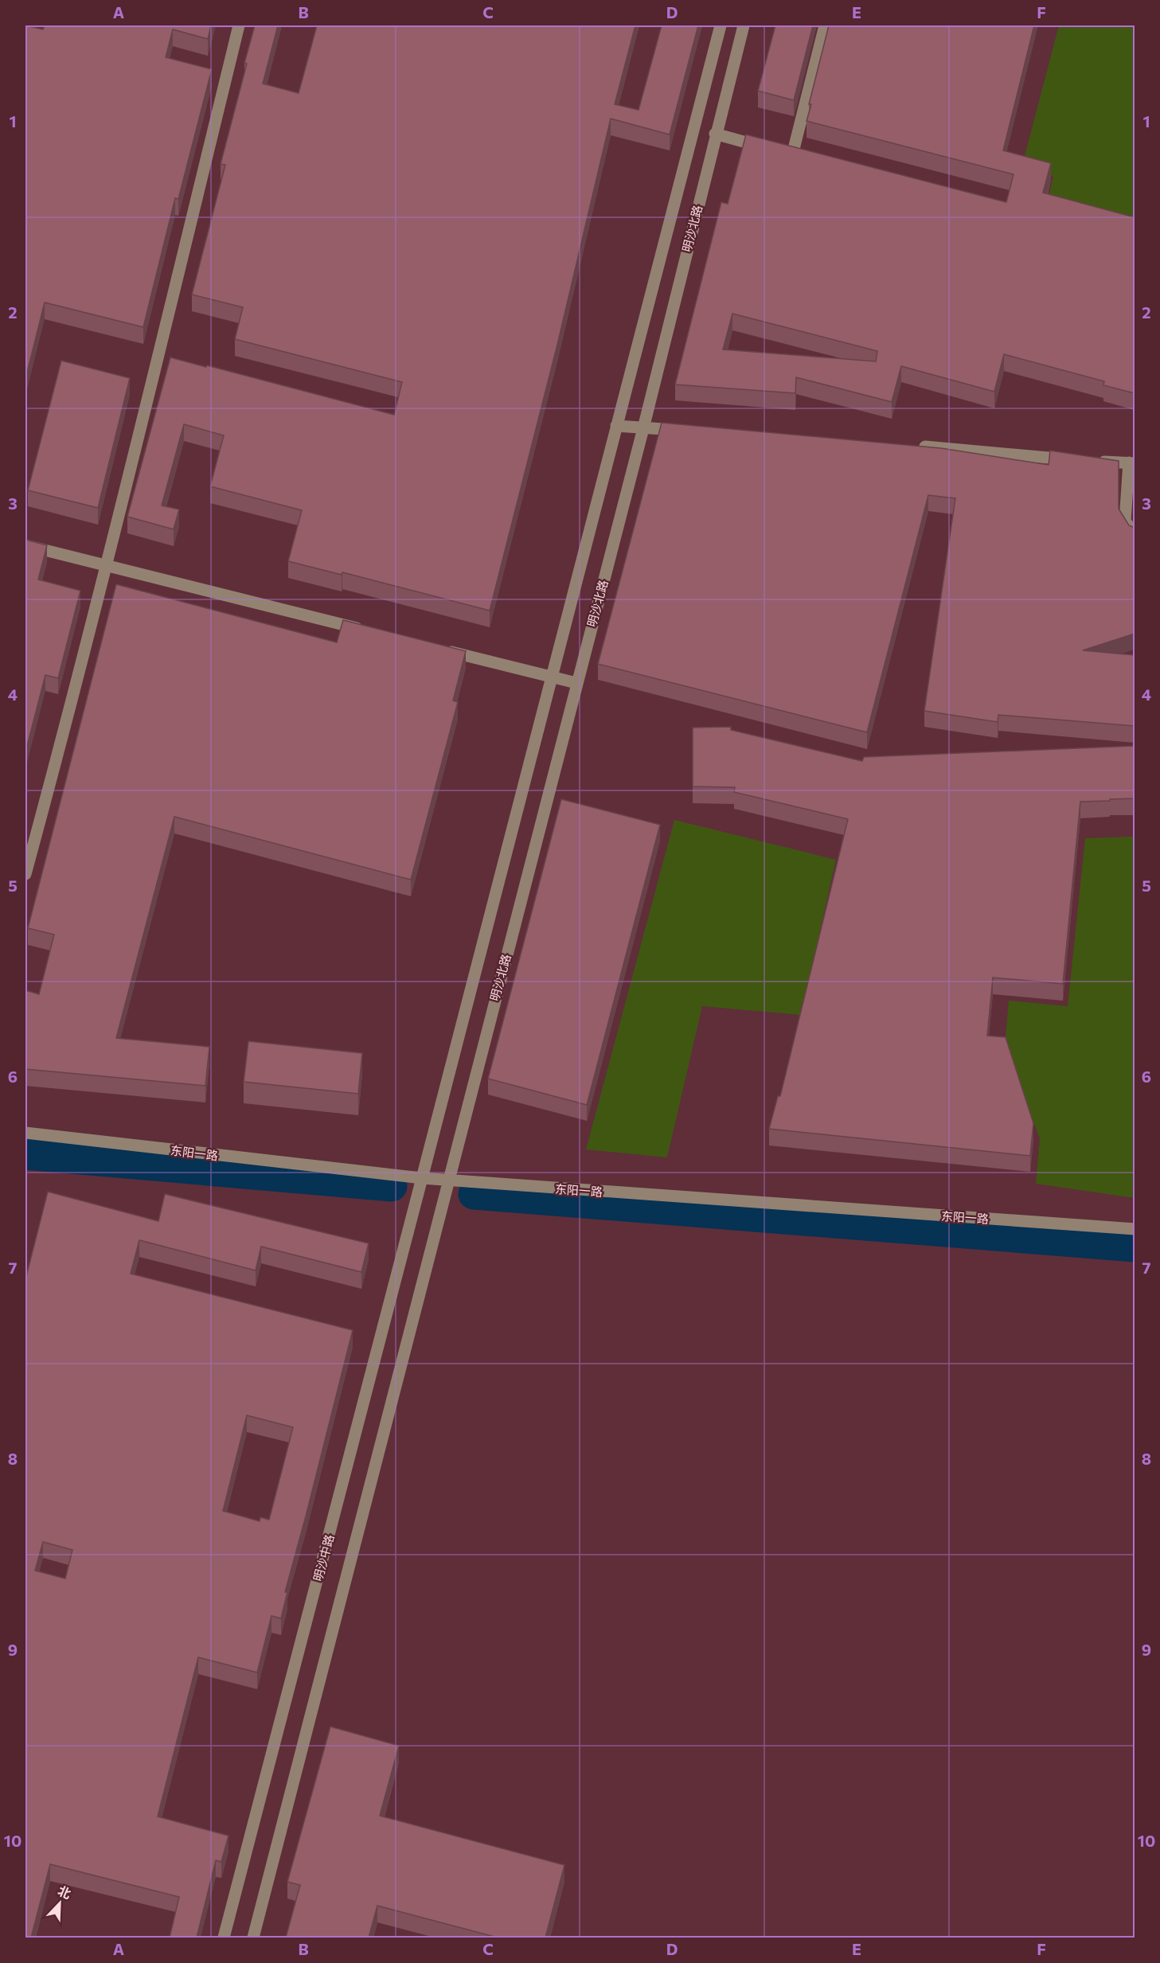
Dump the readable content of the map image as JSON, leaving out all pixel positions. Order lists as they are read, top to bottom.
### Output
{
  "streets": {
    "street": ["明沙北路", "东阳一路", "明沙中路"]
  },
  "crossings": [
    ["明沙北路", "东阳一路"],
    ["明沙北路", "明沙中路"],
    ["东阳一路", "明沙中路"]
  ],
  "north": "top right",
  "grid": {
    "columns": [
      "A",
      "B",
      "C",
      "D",
      "E",
      "F"
    ],
    "rows": [
      "1",
      "2",
      "3",
      "4",
      "5",
      "6",
      "7",
      "8",
      "9",
      "10"
    ]
  }
}
